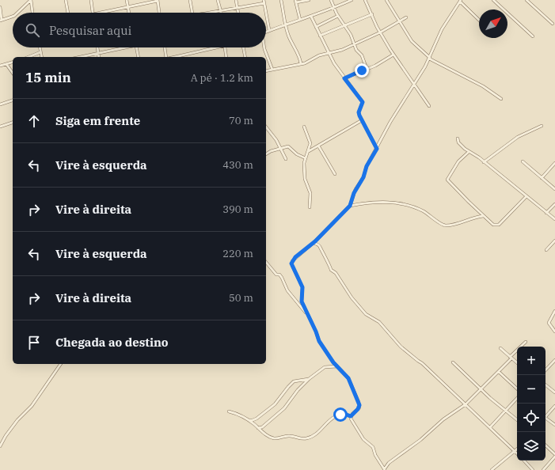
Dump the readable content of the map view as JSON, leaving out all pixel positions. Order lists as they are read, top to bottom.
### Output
{
  "north": "top right",
  "page": {
    "search": "Pesquisar aqui",
    "heading": ["15 min", "A pé · 1.2 km"],
    "list": [
      ["Siga em frente", "70 m"],
      ["Vire à esquerda", "430 m"],
      ["Vire à direita", "390 m"],
      ["Vire à esquerda", "220 m"],
      ["Vire à direita", "50 m"],
      "Chegada ao destino"
    ],
    "map_buttons": ["+", "−"]
  }
}
